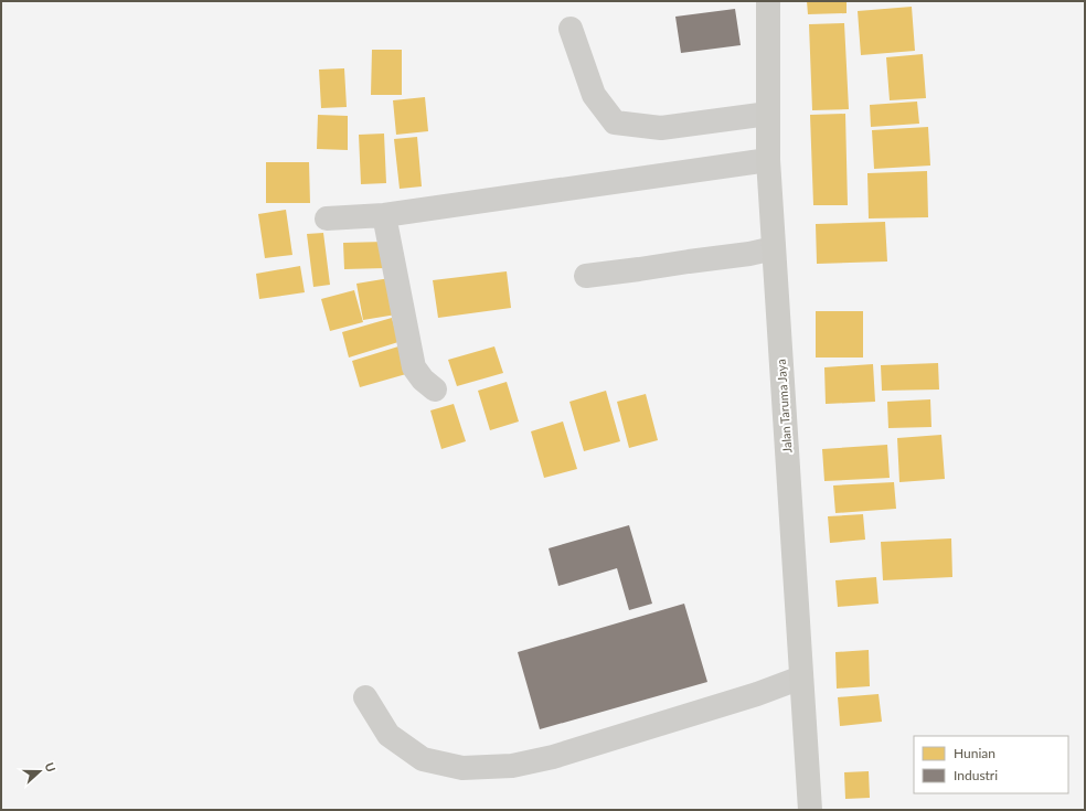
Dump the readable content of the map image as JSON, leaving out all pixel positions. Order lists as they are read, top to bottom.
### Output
{
  "streets": {
    "main road": ["Jalan Taruma Jaya"]
  },
  "legend": ["Hunian", "Industri"],
  "north": "right"
}
